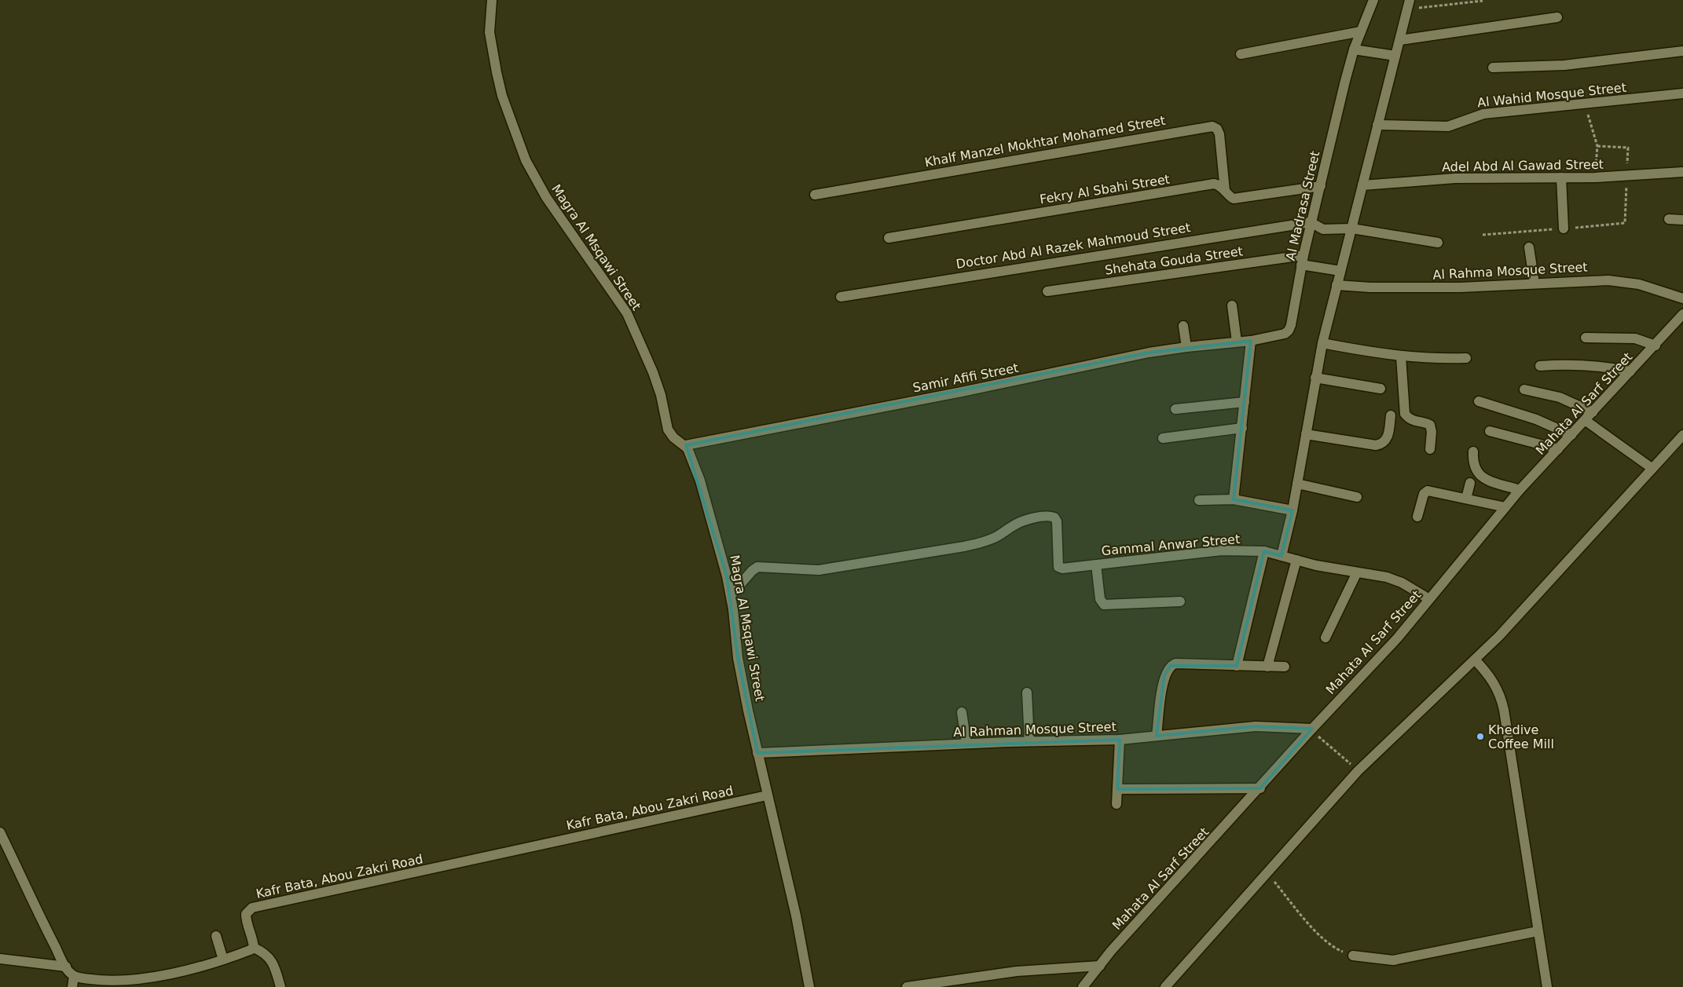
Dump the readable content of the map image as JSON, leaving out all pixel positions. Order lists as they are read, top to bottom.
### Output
{
  "streets": {
    "street": [
      "Al Wahid Mosque Street",
      "Khalf Manzel Mokhtar Mohamed Street",
      "Adel Abd Al Gawad Street",
      "Fekry Al Sbahi Street",
      "Al Madrasa Street",
      "Doctor Abd Al Razek Mahmoud Street",
      "Magra Al Msqawi Street",
      "Shehata Gouda Street",
      "Al Rahma Mosque Street",
      "Samir Afifi Street",
      "Mahata Al Sarf Street",
      "Gammal Anwar Street",
      "Al Rahman Mosque Street",
      "Kafr Bata, Abou Zakri Road"
    ]
  },
  "crossings": [
    ["Khalf Manzel Mokhtar Mohamed Street", "Fekry Al Sbahi Street"],
    ["Fekry Al Sbahi Street", "Al Madrasa Street"],
    ["Al Madrasa Street", "Doctor Abd Al Razek Mahmoud Street"],
    ["Al Madrasa Street", "Shehata Gouda Street"],
    ["Al Madrasa Street", "Samir Afifi Street"],
    ["Magra Al Msqawi Street", "Samir Afifi Street"],
    ["Magra Al Msqawi Street", "Gammal Anwar Street"],
    ["Magra Al Msqawi Street", "Al Rahman Mosque Street"],
    ["Magra Al Msqawi Street", "Kafr Bata, Abou Zakri Road"],
    ["Mahata Al Sarf Street", "Gammal Anwar Street"],
    ["Mahata Al Sarf Street", "Al Rahman Mosque Street"]
  ],
  "places": ["Khedive Coffee Mill"]
}
